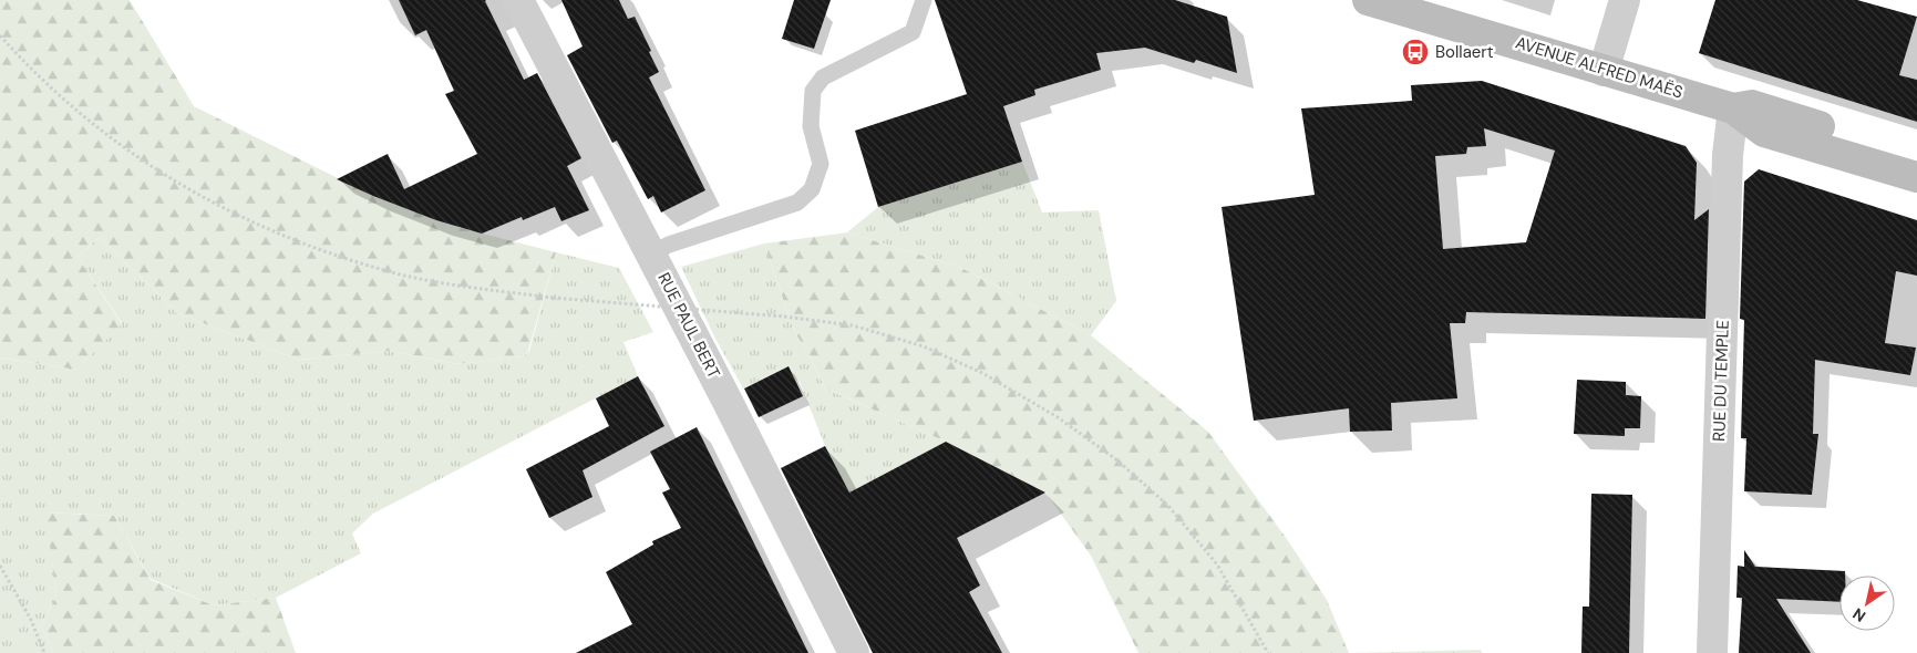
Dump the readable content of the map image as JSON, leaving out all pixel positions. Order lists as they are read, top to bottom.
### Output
{
  "streets": {
    "main road": ["AVENUE ALFRED MAËS"],
    "street": ["RUE PAUL BERT", "RUE DU TEMPLE"]
  },
  "crossings": [
    ["AVENUE ALFRED MAËS", "RUE DU TEMPLE"]
  ],
  "places": {
    "bus stop": ["Bollaert"]
  },
  "north": "bottom left"
}
